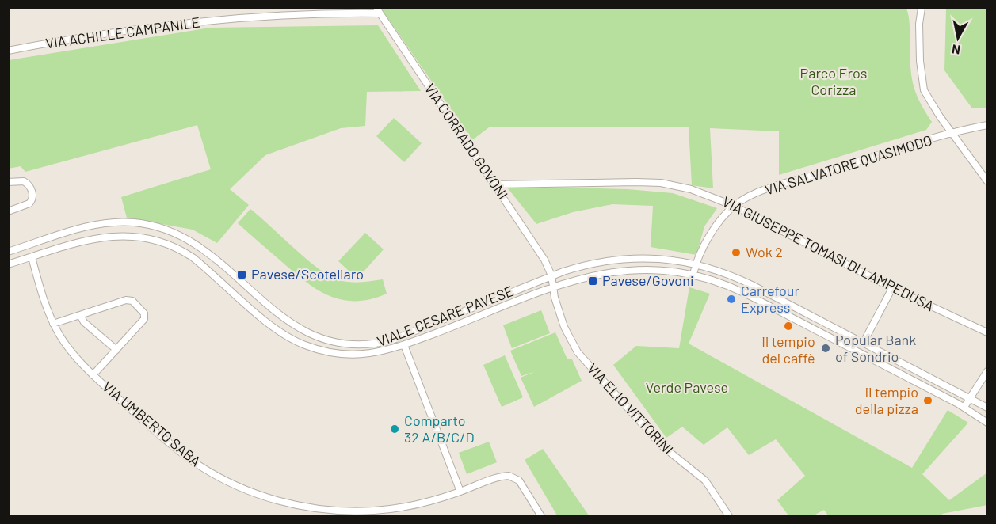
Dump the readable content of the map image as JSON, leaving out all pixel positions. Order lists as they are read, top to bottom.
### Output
{
  "streets": {
    "street": [
      "VIA ACHILLE CAMPANILE",
      "VIA CORRADO GOVONI",
      "VIA SALVATORE QUASIMODO",
      "VIA GIUSEPPE TOMASI DI LAMPEDUSA",
      "VIALE CESARE PAVESE",
      "VIA ELIO VITTORINI",
      "VIA UMBERTO SABA"
    ]
  },
  "crossings": [
    ["VIA ACHILLE CAMPANILE", "VIA CORRADO GOVONI"],
    ["VIA CORRADO GOVONI", "VIA GIUSEPPE TOMASI DI LAMPEDUSA"],
    ["VIA CORRADO GOVONI", "VIALE CESARE PAVESE"],
    ["VIA SALVATORE QUASIMODO", "VIA GIUSEPPE TOMASI DI LAMPEDUSA"],
    ["VIA SALVATORE QUASIMODO", "VIALE CESARE PAVESE"],
    ["VIALE CESARE PAVESE", "VIA ELIO VITTORINI"],
    ["VIALE CESARE PAVESE", "VIA UMBERTO SABA"]
  ],
  "parks": ["Parco Eros Corizza", "Verde Pavese"],
  "places": {
    "other": [
      "Wok 2",
      "Carrefour Express",
      "Il tempio del caffè",
      "Popular Bank of Sondrio",
      "Il tempio della pizza",
      "Comparto 32 A/B/C/D"
    ],
    "transit": ["Pavese/Scotellaro", "Pavese/Govoni"]
  },
  "north": "bottom"
}
